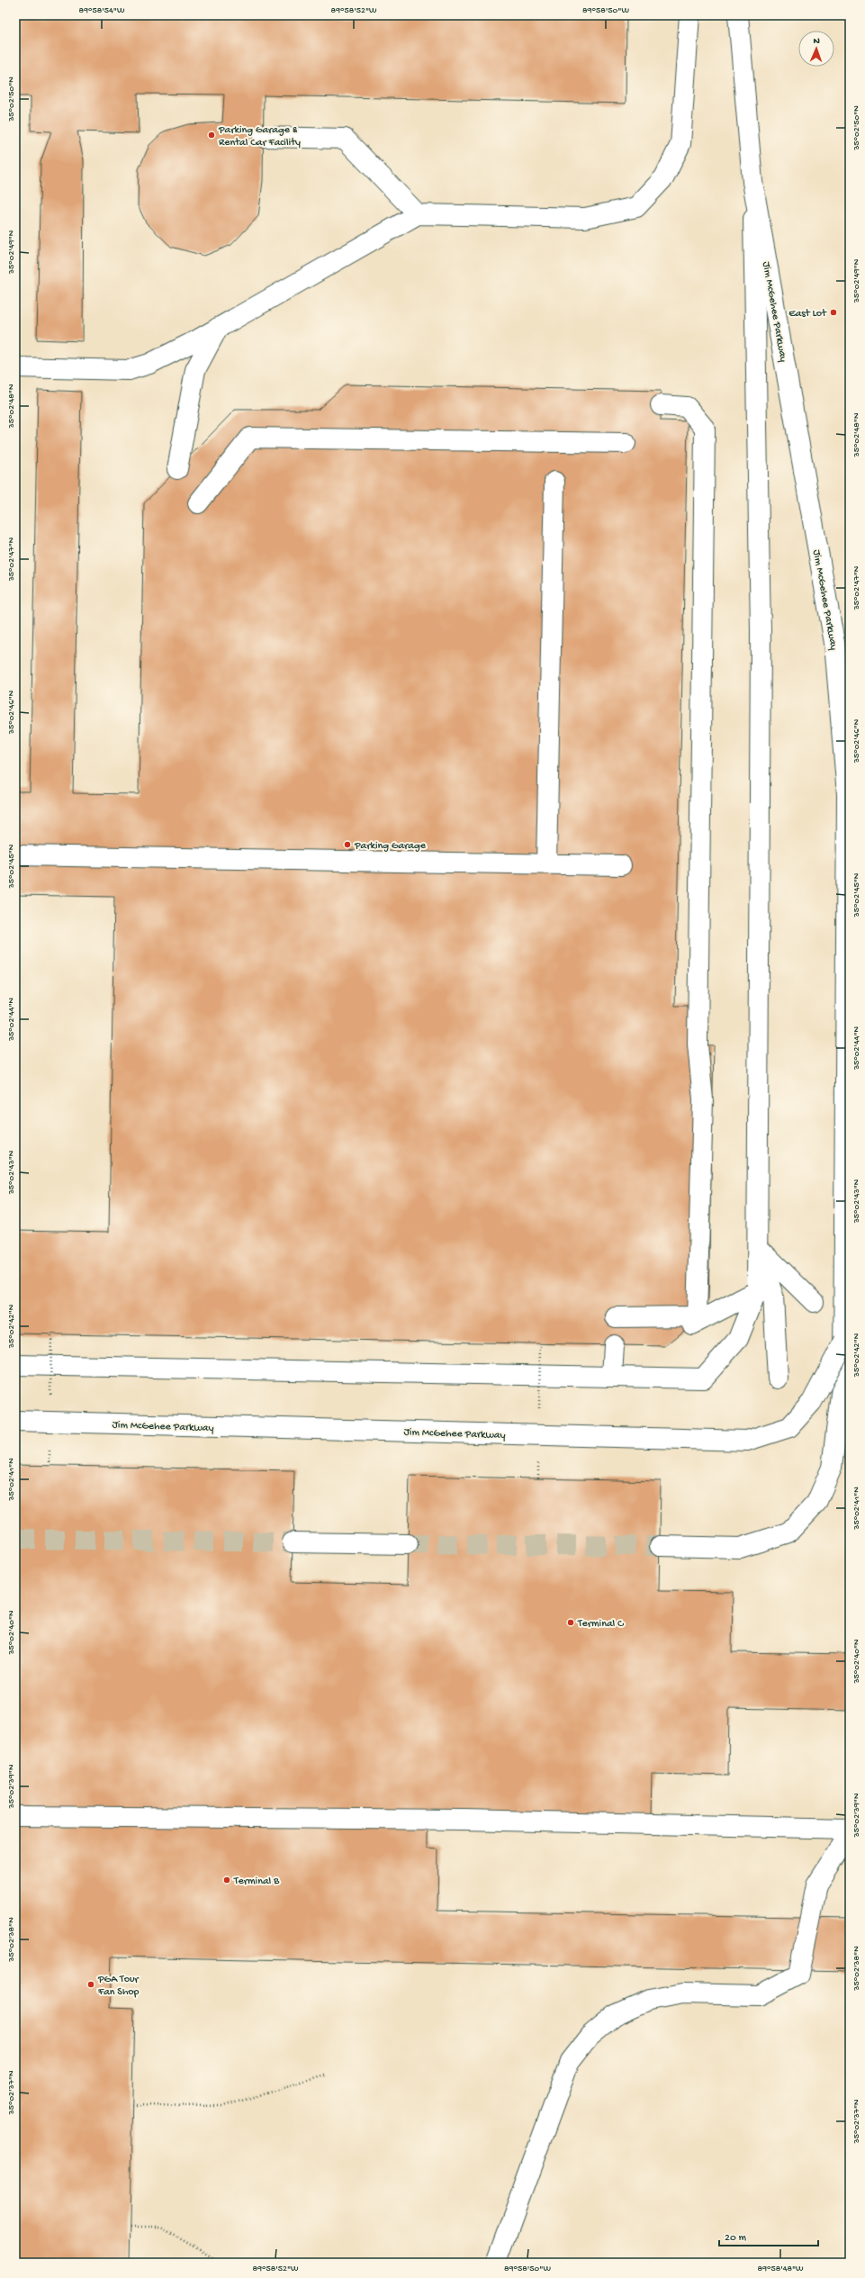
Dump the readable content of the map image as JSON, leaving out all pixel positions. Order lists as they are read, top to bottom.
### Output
{
  "streets": {
    "main road": ["Jim McGehee Parkway"]
  },
  "places": [
    "Parking Garage & Rental Car Facility",
    "East Lot",
    "Parking Garage",
    "Terminal C",
    "Terminal B",
    "PGA Tour Fan Shop"
  ],
  "scale_bar": "20 m",
  "north": "top",
  "coordinates": [
    "89°58'54\"W",
    "89°58'52\"W",
    "89°58'50\"W",
    "35°02'50\"N",
    "35°02'49\"N",
    "35°02'48\"N",
    "35°02'47\"N",
    "35°02'46\"N",
    "35°02'45\"N",
    "35°02'44\"N",
    "35°02'43\"N",
    "35°02'42\"N",
    "35°02'41\"N",
    "35°02'40\"N",
    "35°02'39\"N",
    "35°02'38\"N",
    "35°02'37\"N",
    "89°58'48\"W"
  ]
}
